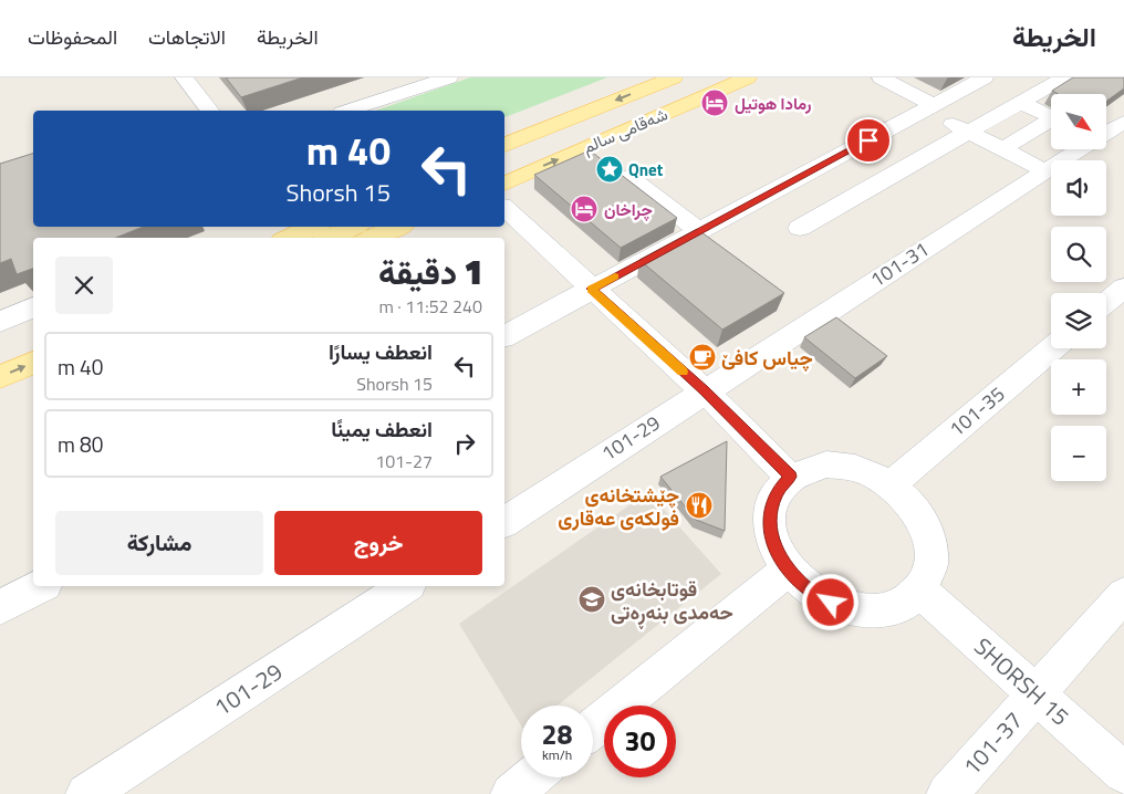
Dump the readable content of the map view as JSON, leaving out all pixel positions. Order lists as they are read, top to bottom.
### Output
{
  "streets": {
    "main road": ["شەقامی سالم"],
    "street": [
      "101-31",
      "101-35",
      "101-29",
      "SHORSH 15",
      "101-37"
    ]
  },
  "crossings": [
    ["101-31", "101-29"],
    ["101-35", "SHORSH 15"],
    ["SHORSH 15", "101-37"]
  ],
  "places": {
    "hotel": ["رمادا هوتيل", "چراخان"],
    "place": ["Qnet"],
    "cafe": ["چياس كافێ"],
    "restaurant": ["چێشتخانەی فولکەی عەقاری"],
    "school or university": ["قوتابخانەی حەمدی بنەڕەتی"]
  },
  "north": "bottom right",
  "page": {
    "header": "الخريطة",
    "nav": ["الخريطة", "الاتجاهات", "المحفوظات"],
    "map_buttons": ["+", "−"],
    "turn": ["40 m", "Shorsh 15"],
    "heading": ["1 دقيقة", "240 m · 11:52"],
    "list": [
      {
        "name": "انعطف يسارًا",
        "note": "Shorsh 15",
        "value": "40 m"
      },
      {
        "name": "انعطف يمينًا",
        "note": "101-27",
        "value": "80 m"
      }
    ],
    "buttons": ["خروج", "مشاركة"],
    "speed": "28 km/h",
    "limit": "30"
  }
}
